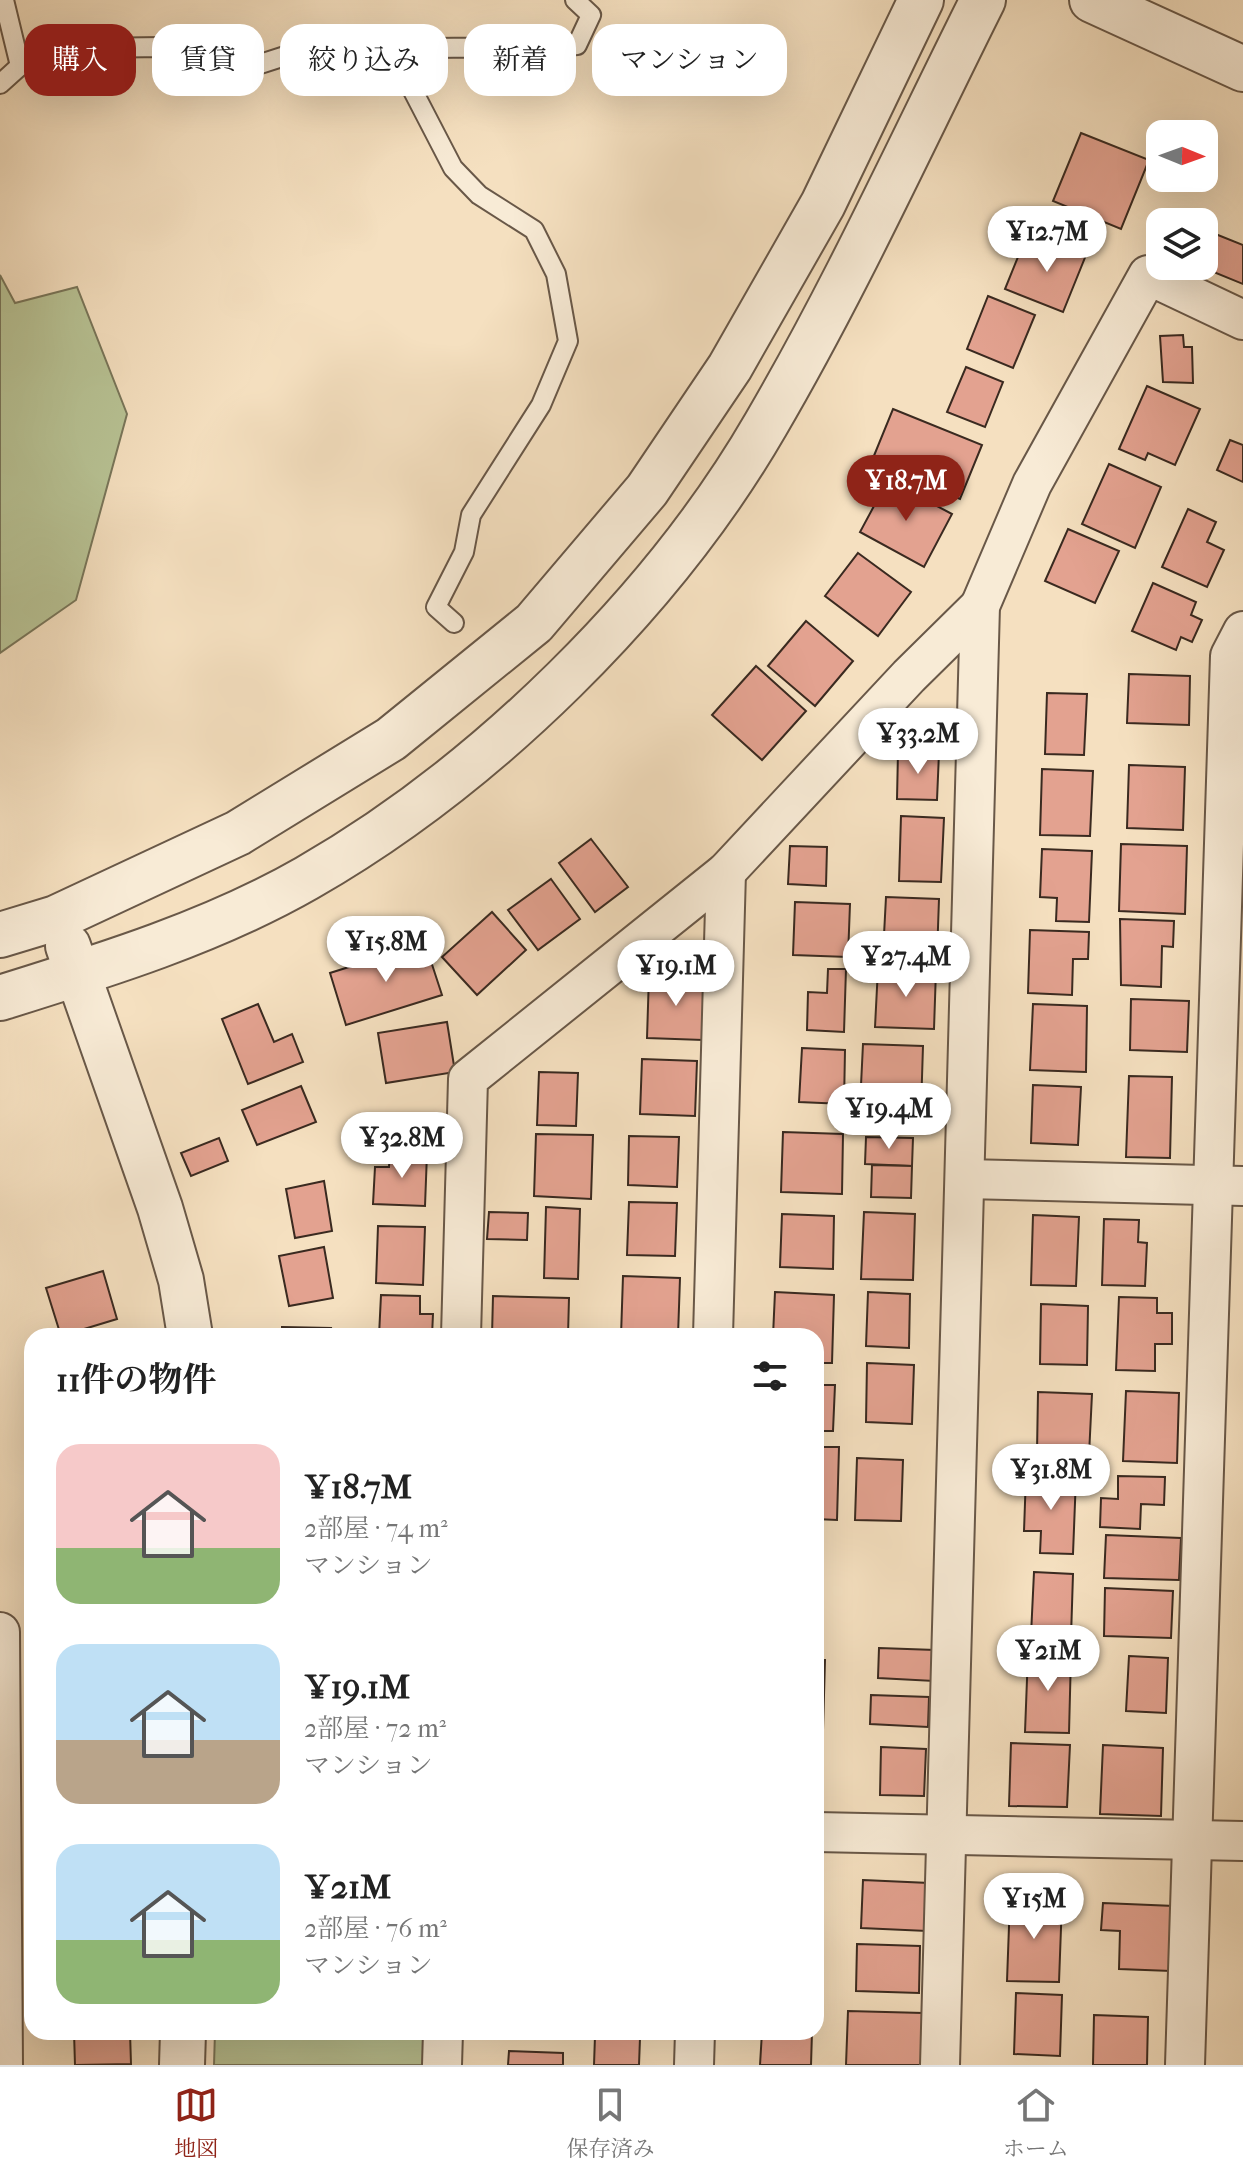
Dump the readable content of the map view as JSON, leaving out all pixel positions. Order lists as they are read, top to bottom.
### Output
{
  "north": "right",
  "page": {
    "chip": [
      "購入",
      "賃貸",
      "絞り込み",
      "新着",
      "マンション"
    ],
    "price": [
      "¥12.7M",
      "¥18.7M",
      "¥33.2M",
      "¥15.8M",
      "¥27.4M",
      "¥19.1M",
      "¥19.4M",
      "¥32.8M",
      "¥31.8M",
      "¥21M",
      "¥15M"
    ],
    "heading": "11件の物件",
    "list": [
      {
        "name": "¥18.7M",
        "note": "2部屋 · 74 m² · マンション"
      },
      {
        "name": "¥19.1M",
        "note": "2部屋 · 72 m² · マンション"
      },
      {
        "name": "¥21M",
        "note": "2部屋 · 76 m² · マンション"
      }
    ],
    "tabs": ["地図", "保存済み", "ホーム"]
  }
}
